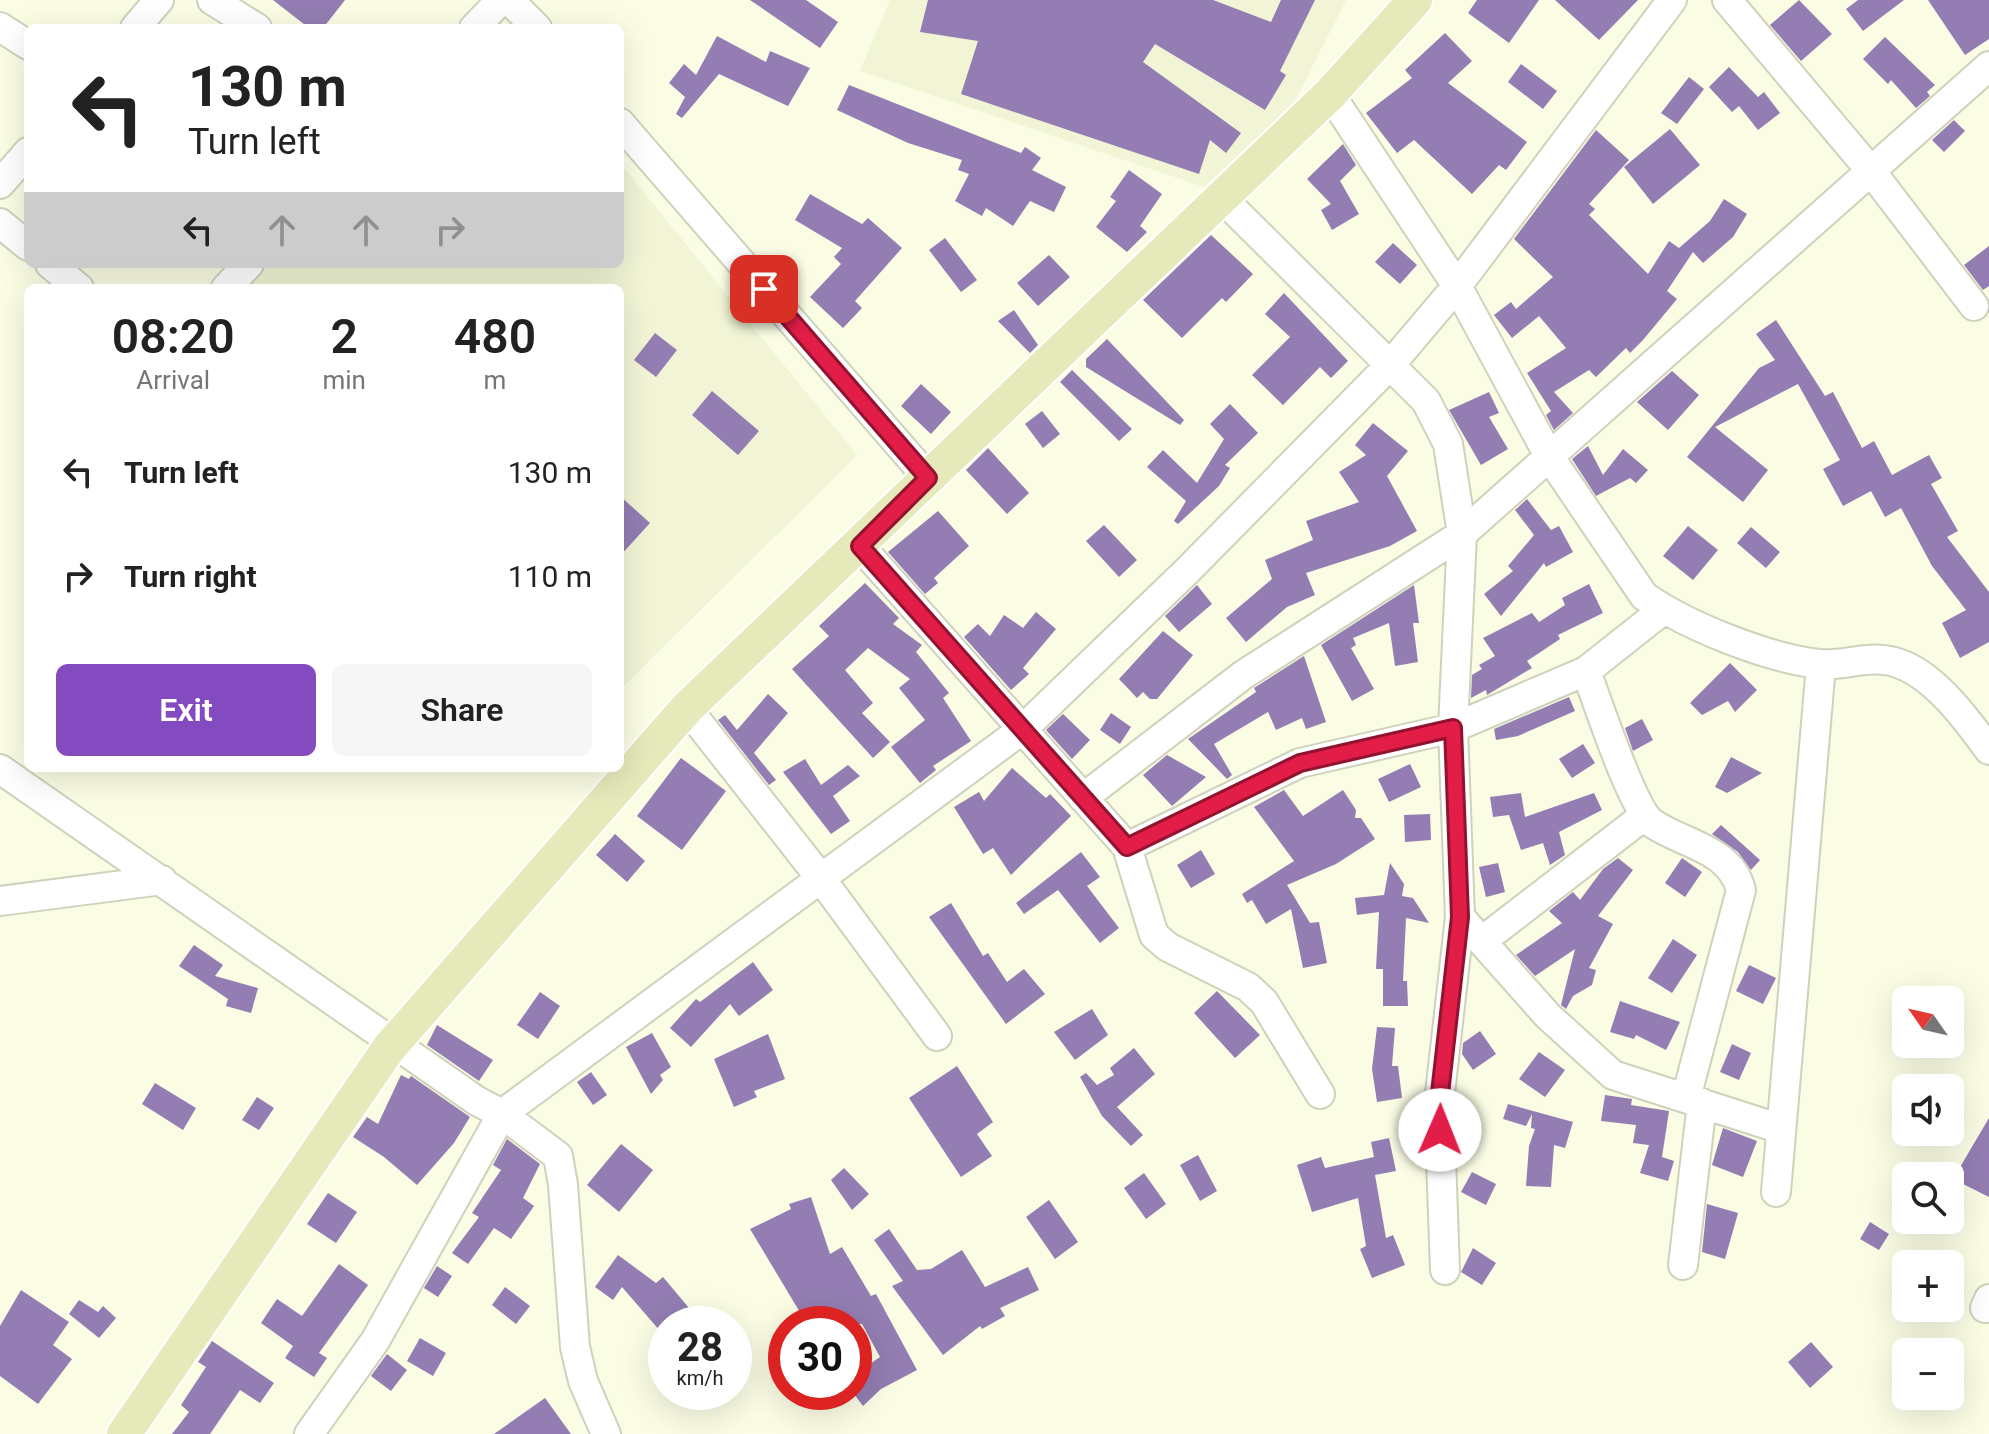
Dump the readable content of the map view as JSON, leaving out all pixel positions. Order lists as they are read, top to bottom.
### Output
{
  "north": "top left",
  "page": {
    "turn": ["130 m", "Turn left"],
    "eta": [
      "08:20",
      "Arrival",
      "2",
      "min",
      "480",
      "m"
    ],
    "list": [
      {
        "name": "Turn left",
        "value": "130 m"
      },
      {
        "name": "Turn right",
        "value": "110 m"
      }
    ],
    "buttons": ["Exit", "Share"],
    "map_buttons": ["+", "−"],
    "speed": "28 km/h",
    "limit": "30"
  }
}
